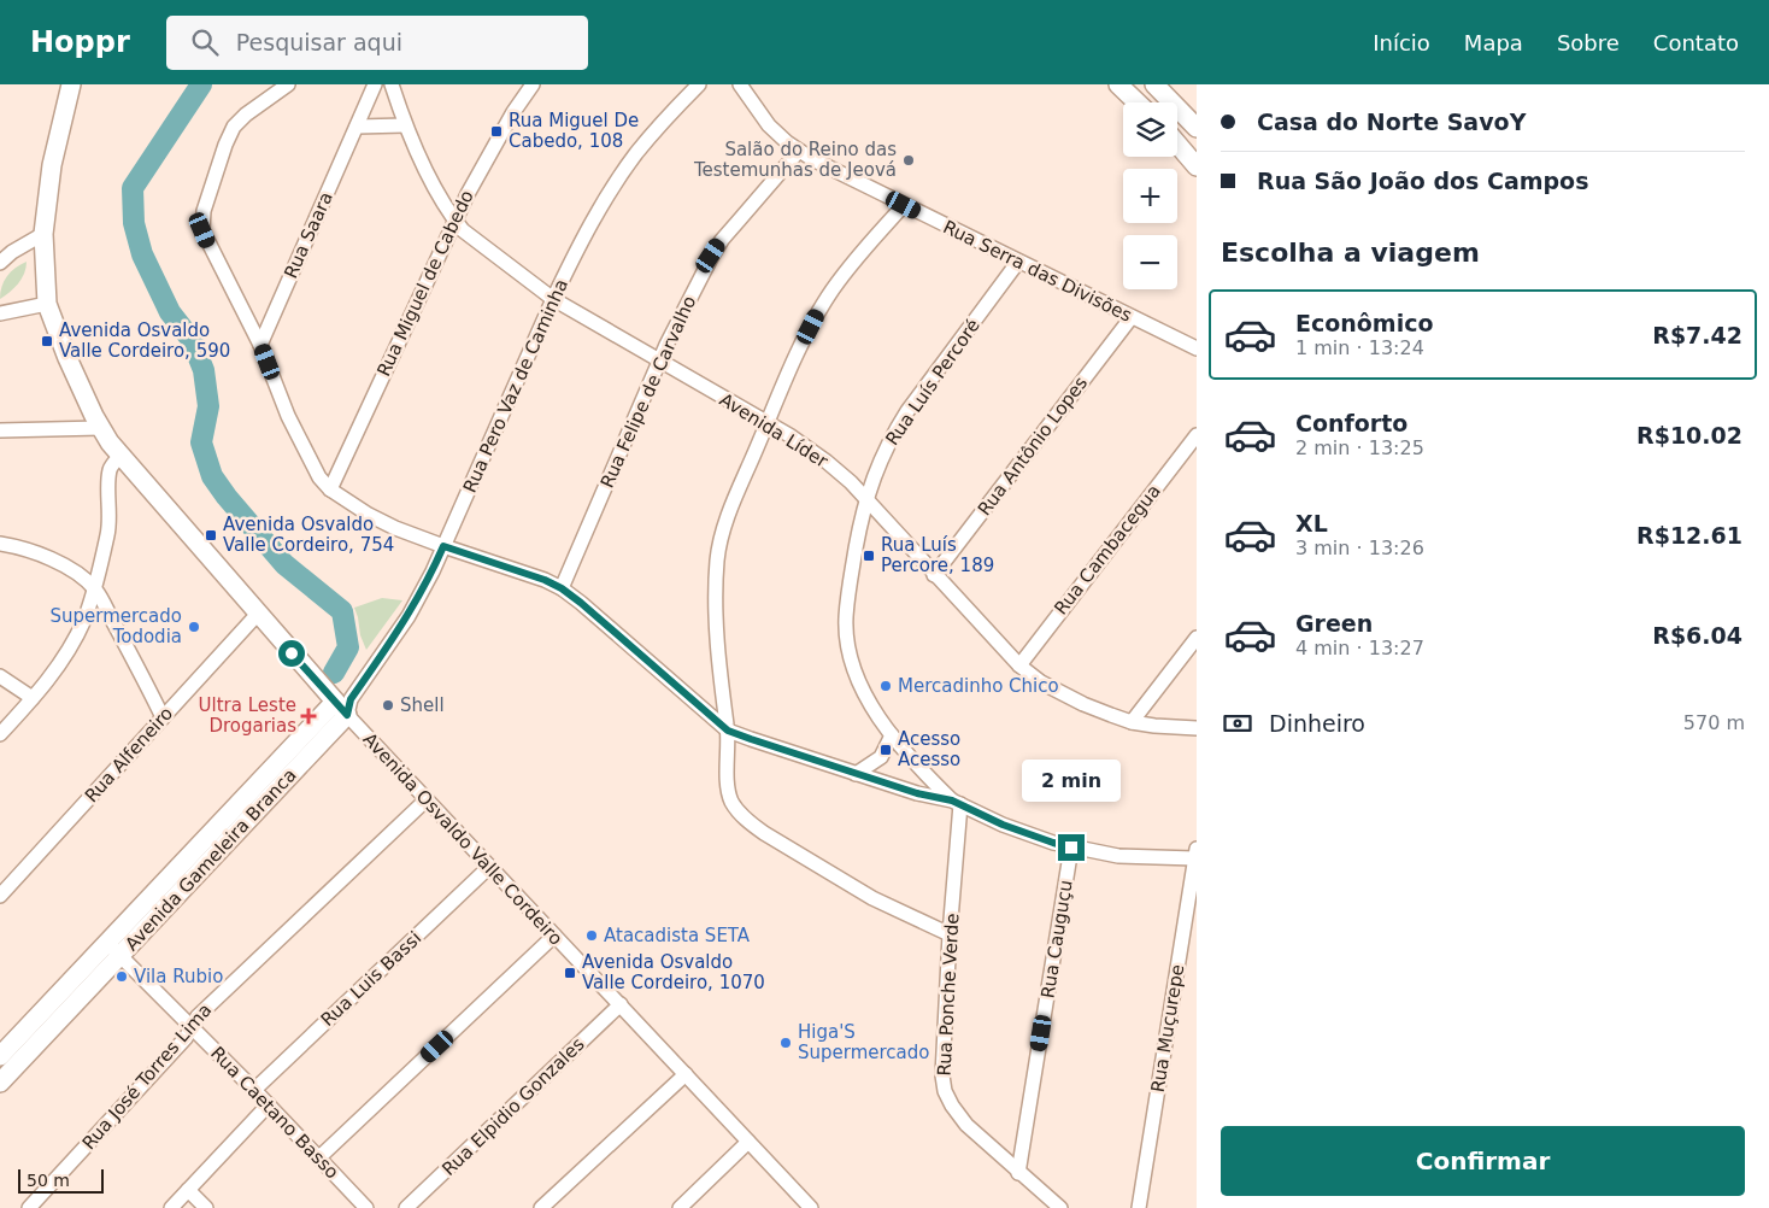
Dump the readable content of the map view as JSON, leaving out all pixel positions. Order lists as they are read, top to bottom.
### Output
{
  "streets": {
    "main road": ["Avenida Osvaldo Valle Cordeiro", "Avenida Gameleira Branca"],
    "street": [
      "Rua Saara",
      "Rua Serra das Divisões",
      "Rua Miguel de Cabedo",
      "Rua Luís Percoré",
      "Rua Pero Vaz de Caminha",
      "Rua Felipe de Carvalho",
      "Avenida Líder",
      "Rua Antônio Lopes",
      "Rua Cambacegua",
      "Rua Alfeneiro",
      "Rua Cauguçu",
      "Rua Luis Bassi",
      "Rua Ponche Verde",
      "Rua Muçurepe",
      "Rua José Torres Lima",
      "Rua Elpidio Gonzales",
      "Rua Caetano Basso"
    ]
  },
  "crossings": [
    ["Rua Serra das Divisões", "Rua Luís Percoré"],
    ["Rua Serra das Divisões", "Rua Felipe de Carvalho"],
    ["Rua Serra das Divisões", "Rua Antônio Lopes"],
    ["Rua Miguel de Cabedo", "Avenida Líder"],
    ["Rua Luís Percoré", "Avenida Líder"],
    ["Rua Luís Percoré", "Rua Ponche Verde"],
    ["Rua Pero Vaz de Caminha", "Avenida Líder"],
    ["Rua Pero Vaz de Caminha", "Avenida Osvaldo Valle Cordeiro"],
    ["Rua Pero Vaz de Caminha", "Avenida Gameleira Branca"],
    ["Rua Felipe de Carvalho", "Avenida Líder"],
    ["Avenida Líder", "Rua Antônio Lopes"],
    ["Avenida Líder", "Rua Cambacegua"],
    ["Rua Alfeneiro", "Avenida Osvaldo Valle Cordeiro"],
    ["Avenida Osvaldo Valle Cordeiro", "Avenida Gameleira Branca"],
    ["Avenida Osvaldo Valle Cordeiro", "Rua Luis Bassi"],
    ["Avenida Osvaldo Valle Cordeiro", "Rua José Torres Lima"],
    ["Avenida Osvaldo Valle Cordeiro", "Rua Elpidio Gonzales"],
    ["Avenida Gameleira Branca", "Rua Caetano Basso"],
    ["Rua Cauguçu", "Rua Ponche Verde"],
    ["Rua Luis Bassi", "Rua Caetano Basso"],
    ["Rua José Torres Lima", "Rua Caetano Basso"]
  ],
  "places": {
    "transit": [
      "Rua Miguel De Cabedo, 108",
      "Avenida Osvaldo Valle Cordeiro, 590",
      "Avenida Osvaldo Valle Cordeiro, 754",
      "Rua Luís Percore, 189",
      "Acesso Acesso",
      "Avenida Osvaldo Valle Cordeiro, 1070"
    ],
    "other": [
      "Salão do Reino das Testemunhas de Jeová",
      "Supermercado Tododia",
      "Mercadinho Chico",
      "Shell",
      "Atacadista SETA",
      "Vila Rubio",
      "Higa'S Supermercado"
    ],
    "health": ["Ultra Leste Drogarias"]
  },
  "scale_bar": "50 m",
  "page": {
    "header": "Hoppr",
    "search": "Pesquisar aqui",
    "nav": [
      "Início",
      "Mapa",
      "Sobre",
      "Contato"
    ],
    "banner": ["Casa do Norte SavoY", "Rua São João dos Campos"],
    "map_buttons": ["+", "−"],
    "heading": "Escolha a viagem",
    "list": [
      {
        "name": "Econômico",
        "note": "1 min · 13:24",
        "value": "R$7.42"
      },
      {
        "name": "Conforto",
        "note": "2 min · 13:25",
        "value": "R$10.02"
      },
      {
        "name": "XL",
        "note": "3 min · 13:26",
        "value": "R$12.61"
      },
      {
        "name": "Green",
        "note": "4 min · 13:27",
        "value": "R$6.04"
      }
    ],
    "pay": ["Dinheiro", "570 m"],
    "bubble": "2 min",
    "buttons": "Confirmar",
    "scale": "50 m"
  }
}
